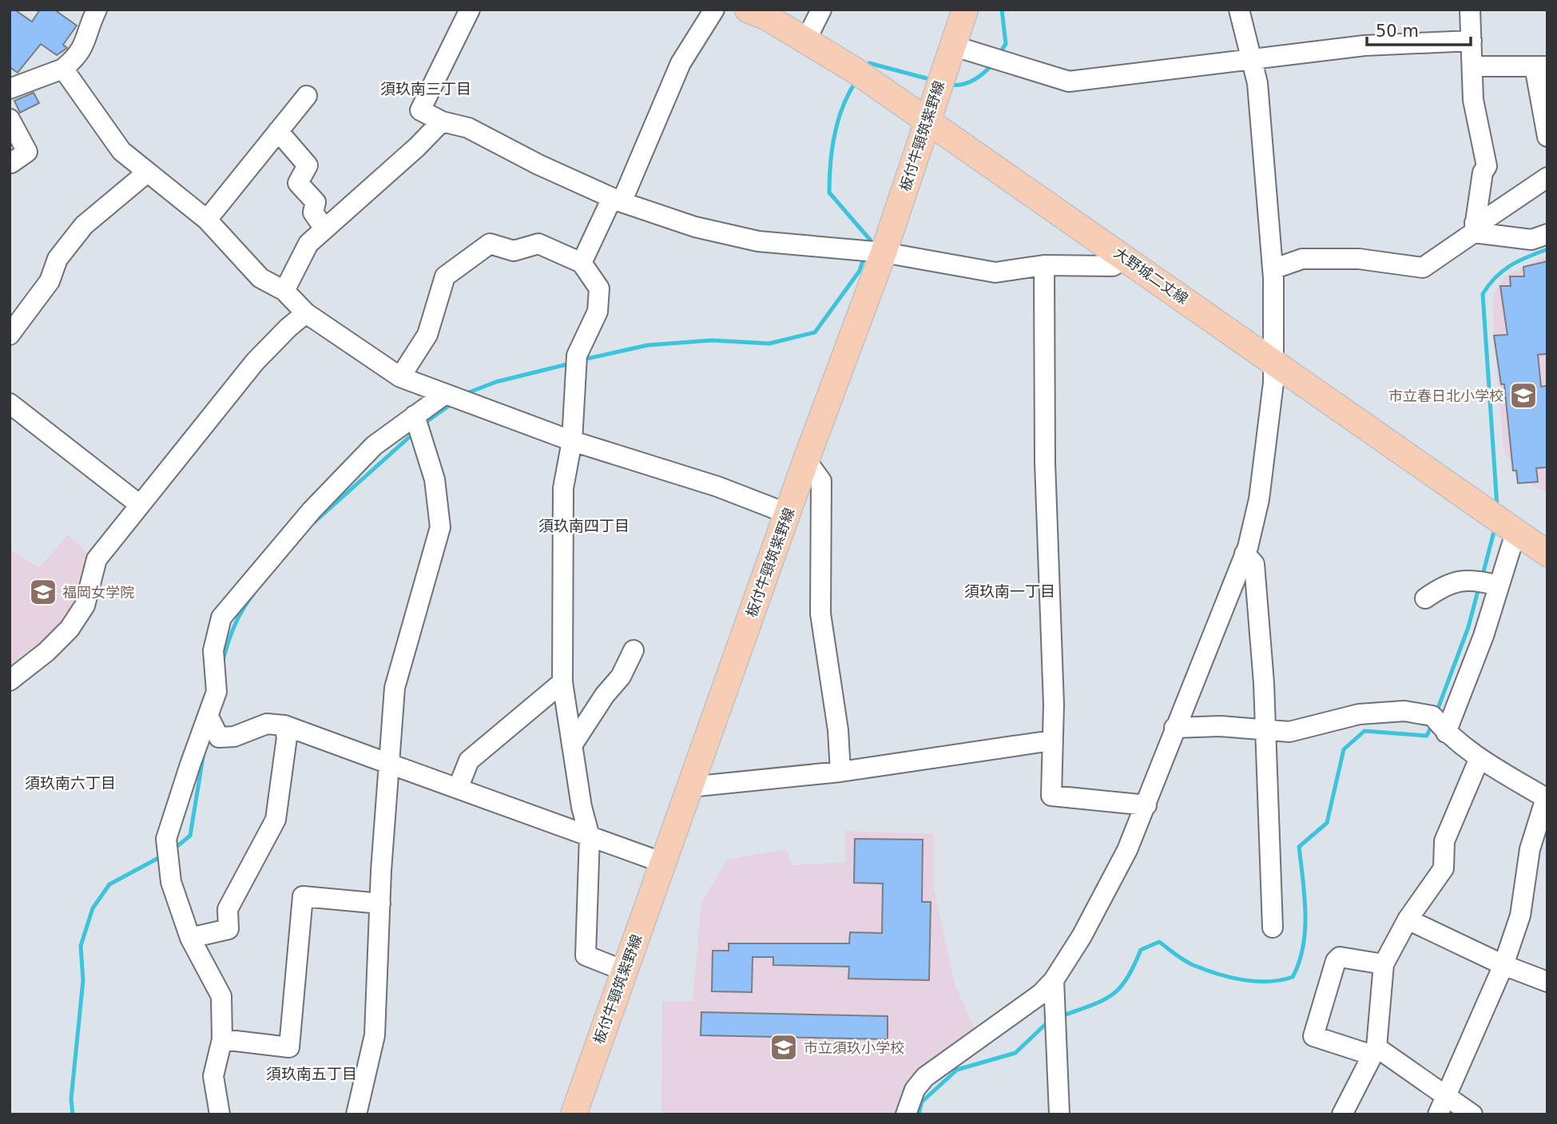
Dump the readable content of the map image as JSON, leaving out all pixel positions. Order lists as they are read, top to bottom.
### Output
{
  "streets": {
    "main road": ["板付牛頸筑紫野線", "大野城二丈線"]
  },
  "crossings": [
    ["板付牛頸筑紫野線", "大野城二丈線"]
  ],
  "districts": [
    "須玖南三丁目",
    "須玖南四丁目",
    "須玖南一丁目",
    "須玖南六丁目",
    "須玖南五丁目"
  ],
  "places": {
    "school or university": ["市立春日北小学校", "福岡女学院", "市立須玖小学校"]
  },
  "scale_bar": "50 m"
}
